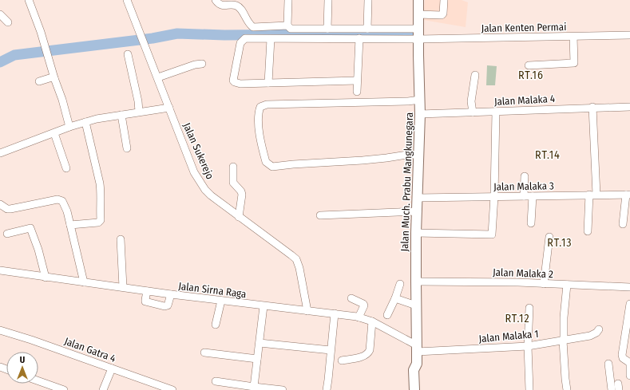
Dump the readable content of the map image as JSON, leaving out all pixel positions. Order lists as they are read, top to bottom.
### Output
{
  "streets": {
    "main road": ["Jalan Much. Prabu Mangkunegara"],
    "street": [
      "Jalan Kenten Permai",
      "Jalan Malaka 4",
      "Jalan Sukerejo",
      "Jalan Malaka 3",
      "Jalan Malaka 2",
      "Jalan Sirna Raga",
      "Jalan Malaka 1",
      "Jalan Gatra 4"
    ]
  },
  "crossings": [
    ["Jalan Kenten Permai", "Jalan Much. Prabu Mangkunegara"],
    ["Jalan Malaka 4", "Jalan Much. Prabu Mangkunegara"],
    ["Jalan Sukerejo", "Jalan Sirna Raga"],
    ["Jalan Much. Prabu Mangkunegara", "Jalan Malaka 3"],
    ["Jalan Much. Prabu Mangkunegara", "Jalan Malaka 2"],
    ["Jalan Much. Prabu Mangkunegara", "Jalan Sirna Raga"],
    ["Jalan Much. Prabu Mangkunegara", "Jalan Malaka 1"],
    ["Jalan Sirna Raga", "Jalan Malaka 1"]
  ],
  "districts": [
    "RT.16",
    "RT.14",
    "RT.13",
    "RT.12"
  ],
  "north": "top"
}
